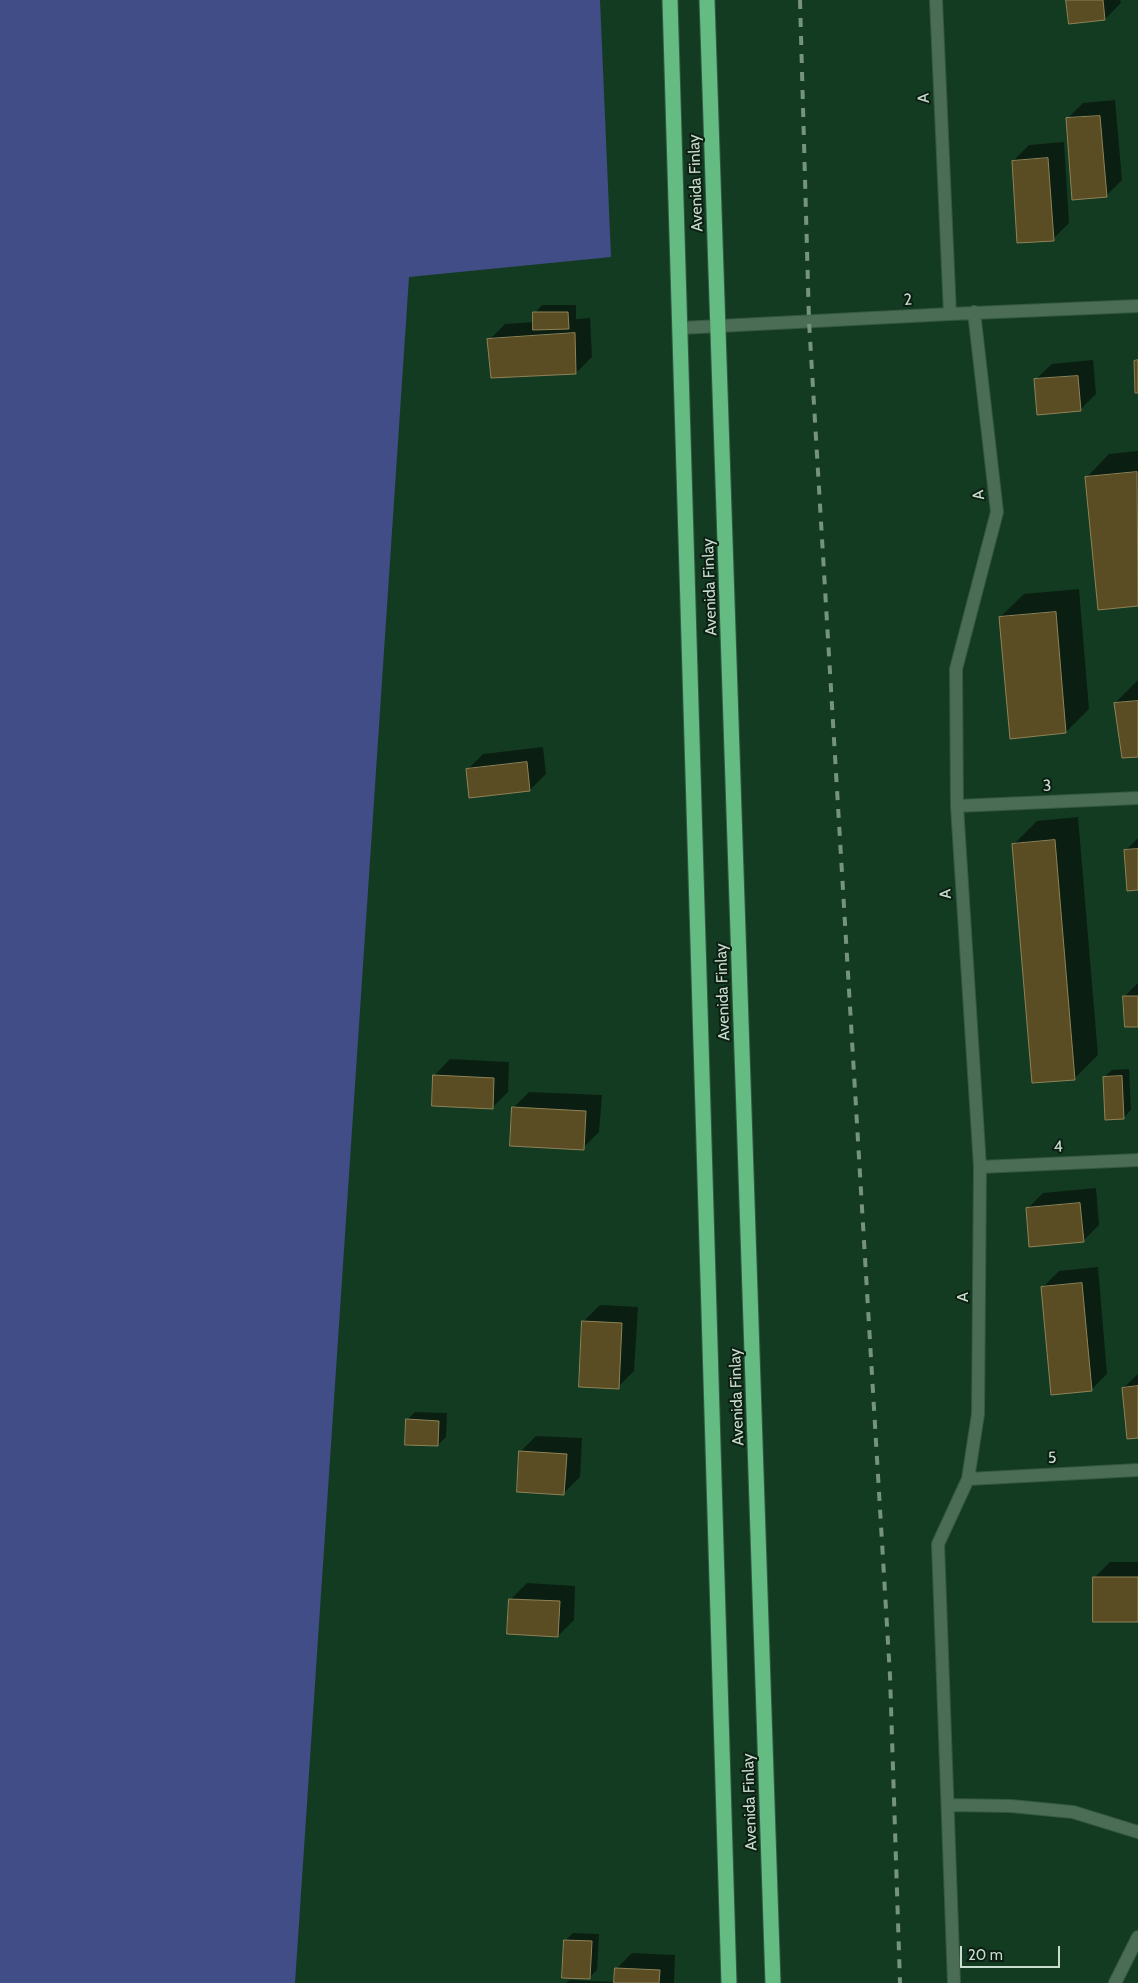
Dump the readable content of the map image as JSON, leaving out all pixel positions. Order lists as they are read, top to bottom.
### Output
{
  "streets": {
    "highway": ["Avenida Finlay"],
    "street": [
      "A",
      "2",
      "3",
      "4",
      "5"
    ]
  },
  "crossings": [
    ["A", "2"],
    ["A", "3"],
    ["A", "4"],
    ["A", "5"],
    ["Avenida Finlay", "2"]
  ],
  "scale_bar": "20 m"
}
